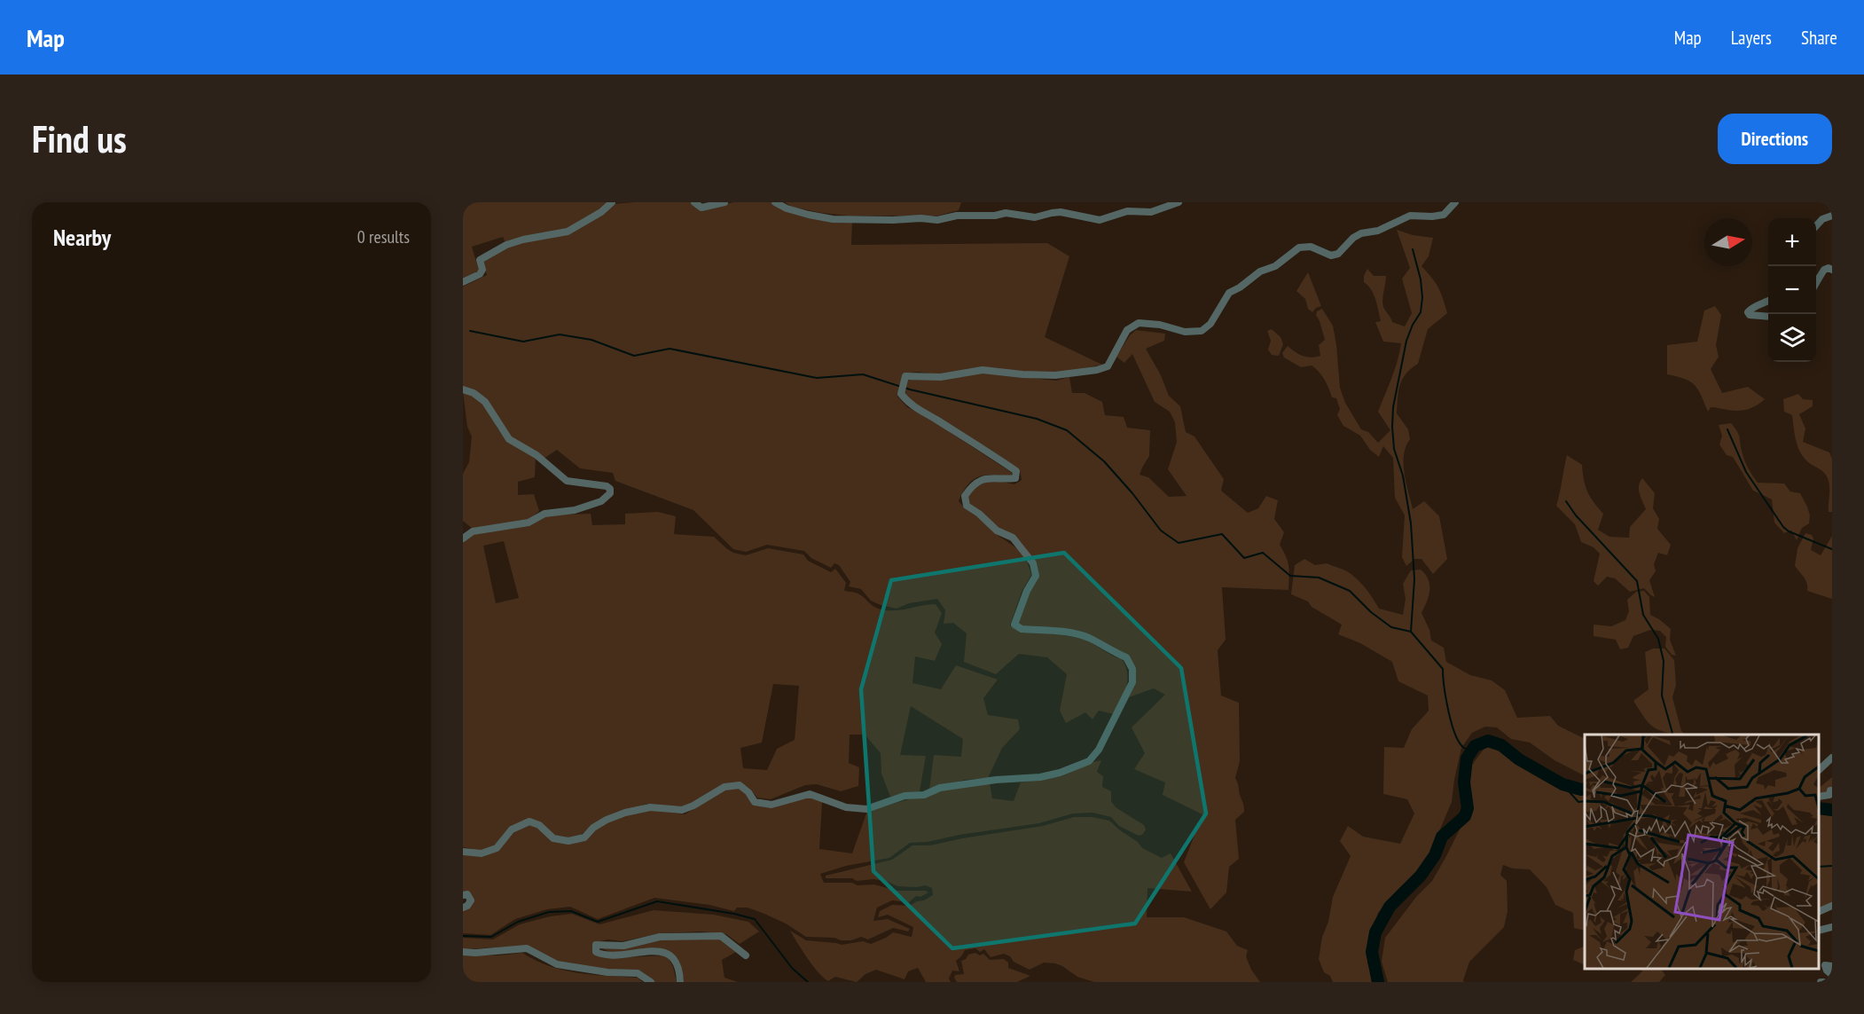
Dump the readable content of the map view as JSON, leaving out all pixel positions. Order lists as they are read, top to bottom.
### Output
{
  "north": "right",
  "page": {
    "header": "Map",
    "nav": ["Map", "Layers", "Share"],
    "buttons": "Directions",
    "title": "Find us",
    "heading": ["Nearby", "0 results"],
    "map_buttons": ["+", "−"]
  }
}
